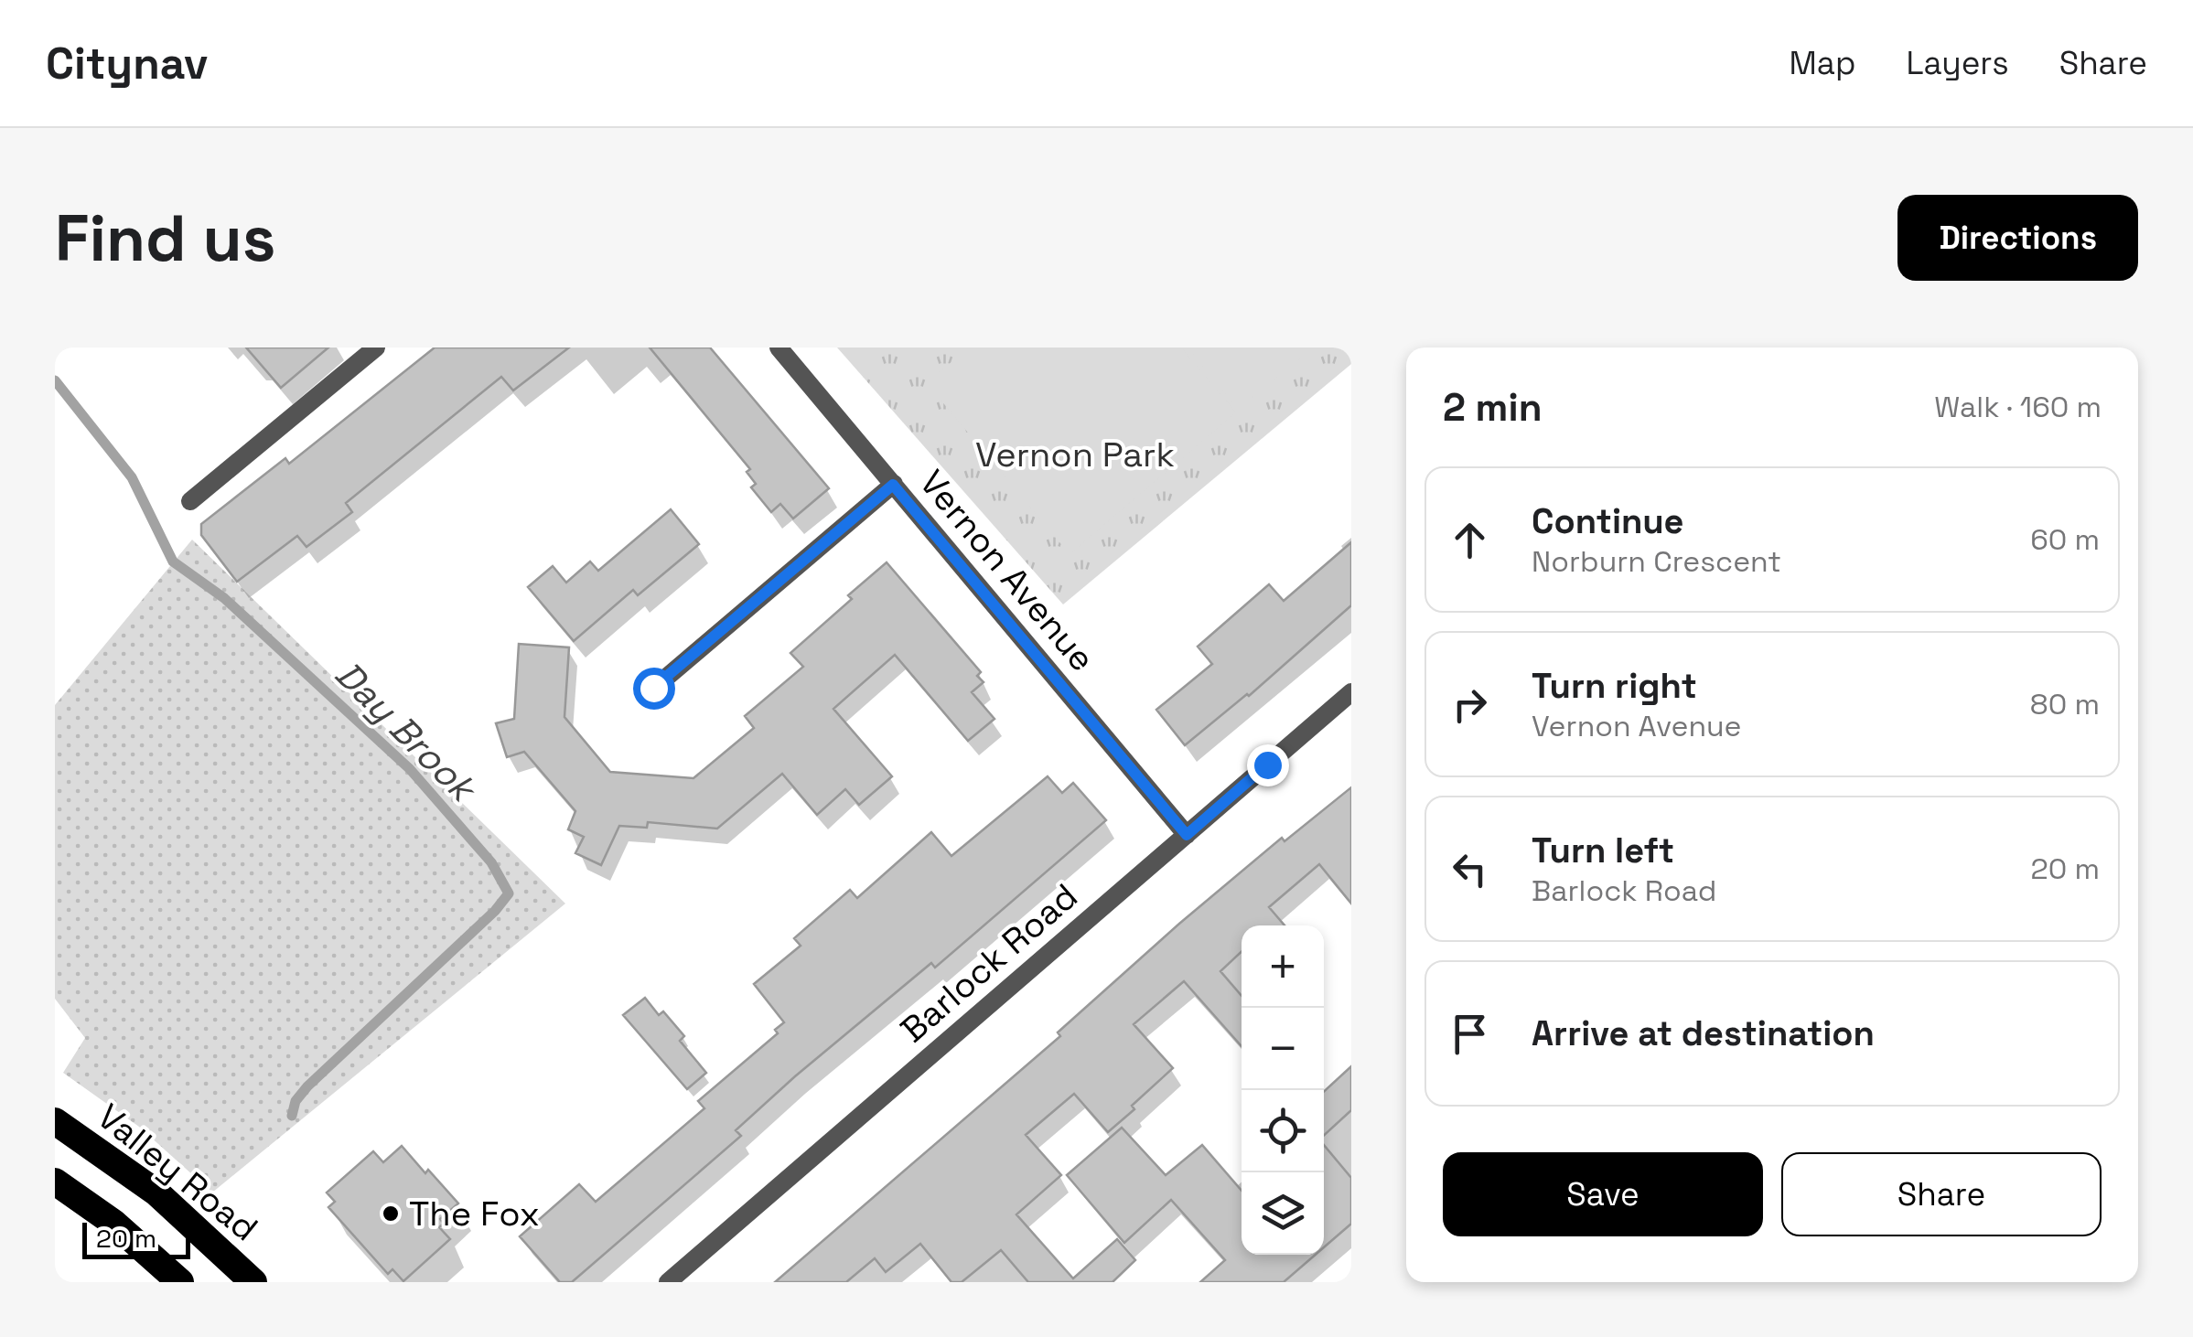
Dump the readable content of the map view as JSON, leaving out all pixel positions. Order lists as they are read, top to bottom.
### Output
{
  "streets": {
    "highway": ["Valley Road"],
    "street": ["Vernon Avenue", "Barlock Road"]
  },
  "crossings": [
    ["Vernon Avenue", "Barlock Road"]
  ],
  "water": ["Day Brook"],
  "parks": ["Vernon Park"],
  "places": ["The Fox"],
  "scale_bar": "20 m",
  "page": {
    "header": "Citynav",
    "nav": ["Map", "Layers", "Share"],
    "buttons": [
      "Directions",
      ["Save", "Share"]
    ],
    "title": "Find us",
    "heading": ["2 min", "Walk · 160 m"],
    "list": [
      ["Continue", "Norburn Crescent", "60 m"],
      ["Turn right", "Vernon Avenue", "80 m"],
      ["Turn left", "Barlock Road", "20 m"],
      "Arrive at destination"
    ],
    "map_buttons": ["+", "−"],
    "scale": "20 m"
  }
}
